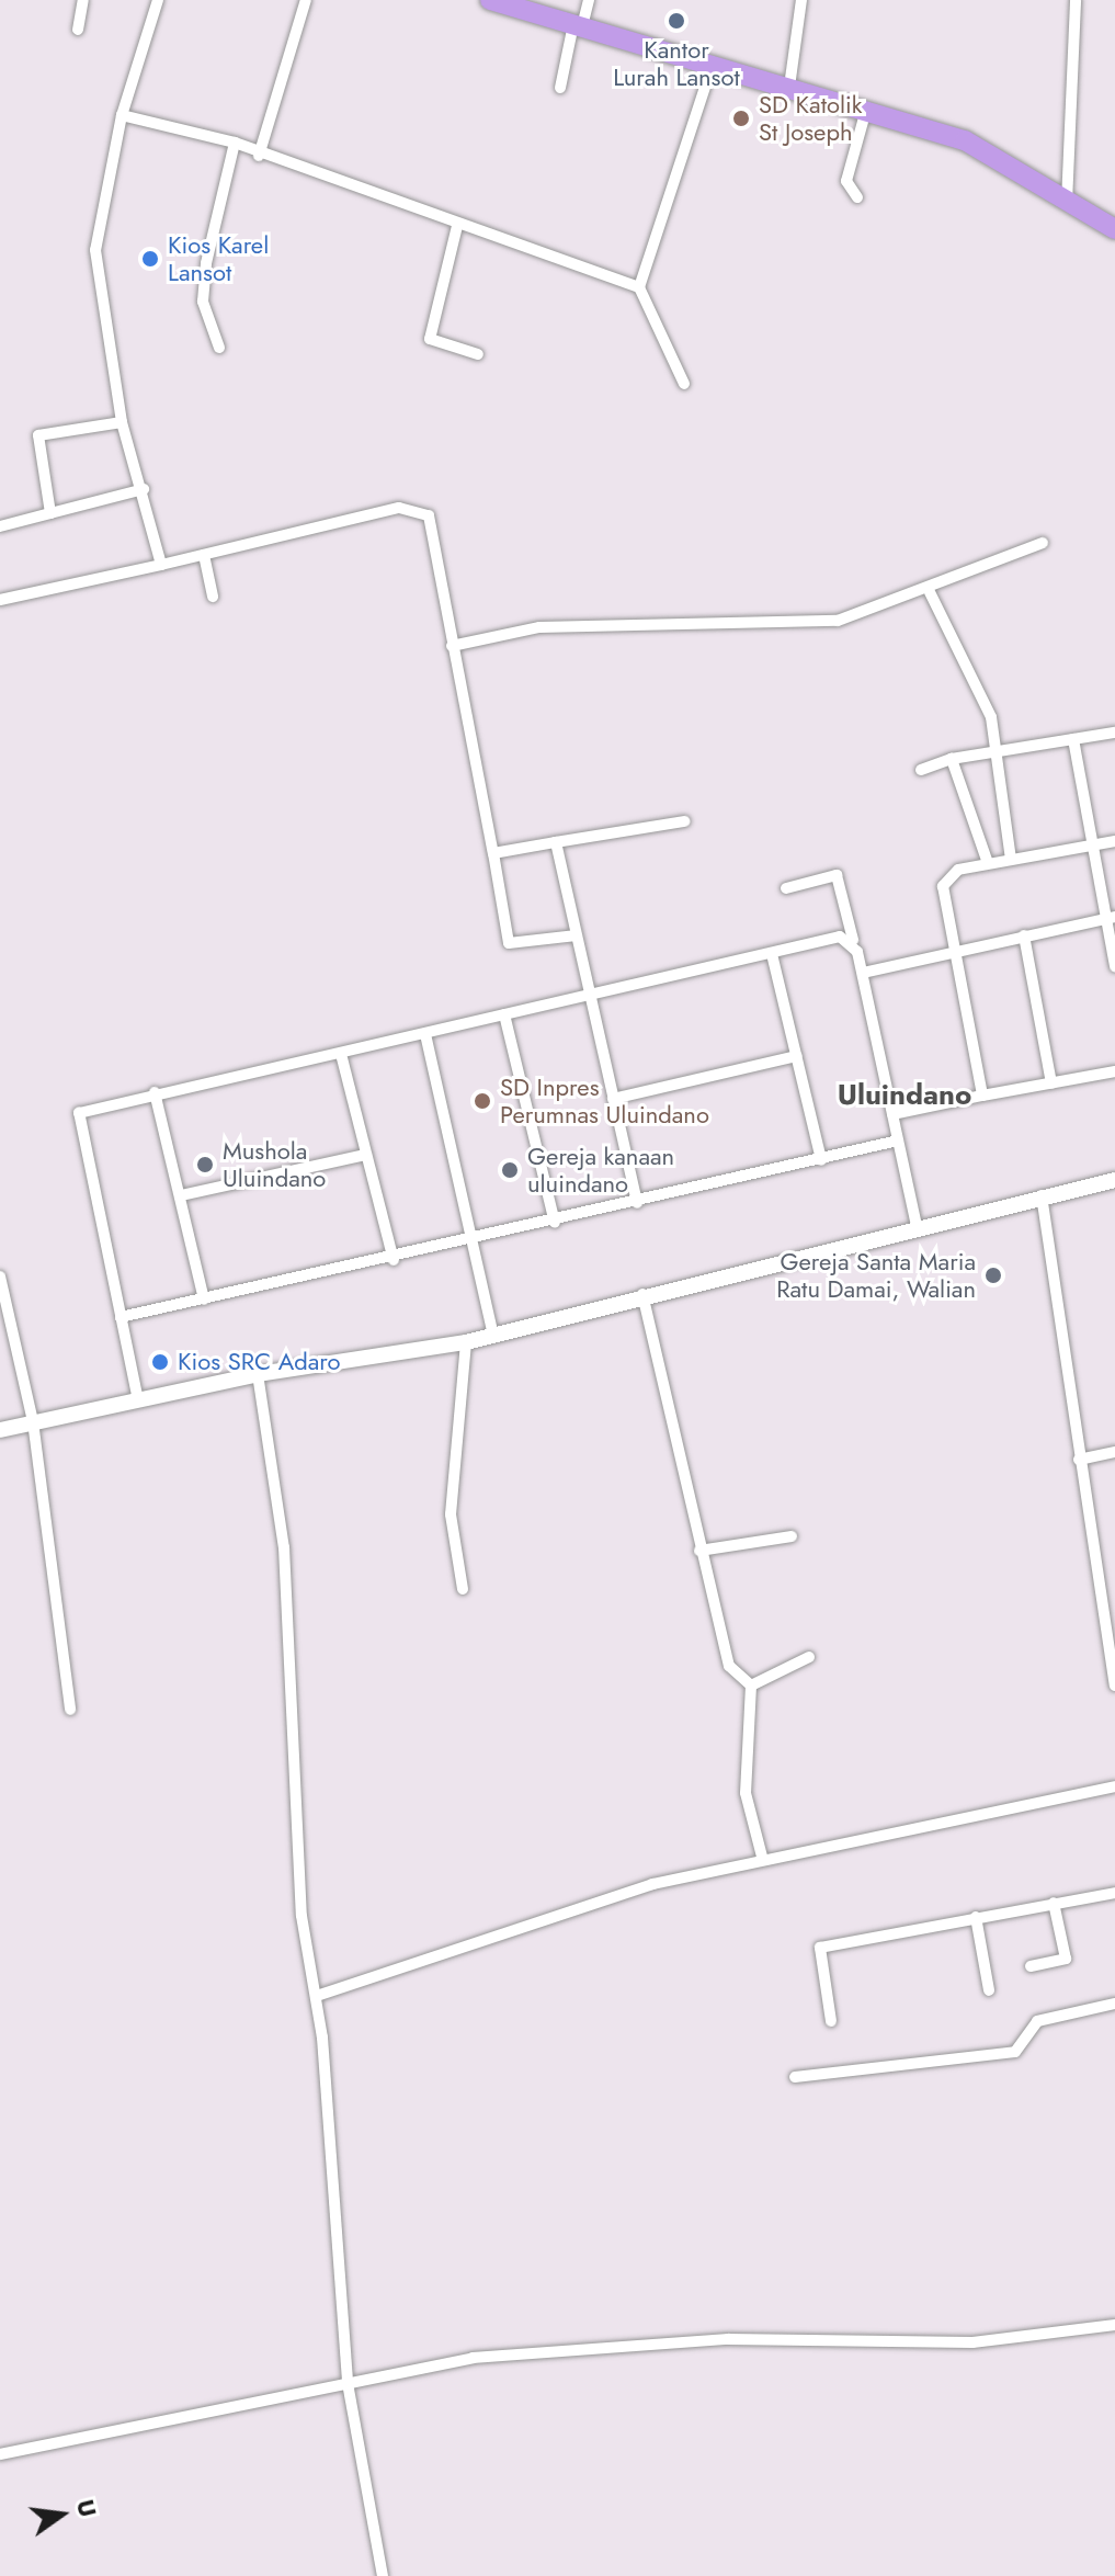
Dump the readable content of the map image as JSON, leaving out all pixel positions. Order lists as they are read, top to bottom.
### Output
{
  "districts": ["Uluindano"],
  "places": [
    "Kantor Lurah Lansot",
    "SD Katolik St Joseph",
    "Kios Karel Lansot",
    "SD Inpres Perumnas Uluindano",
    "Mushola Uluindano",
    "Gereja kanaan uluindano",
    "Gereja Santa Maria Ratu Damai, Walian",
    "Kios SRC Adaro"
  ],
  "north": "right"
}
